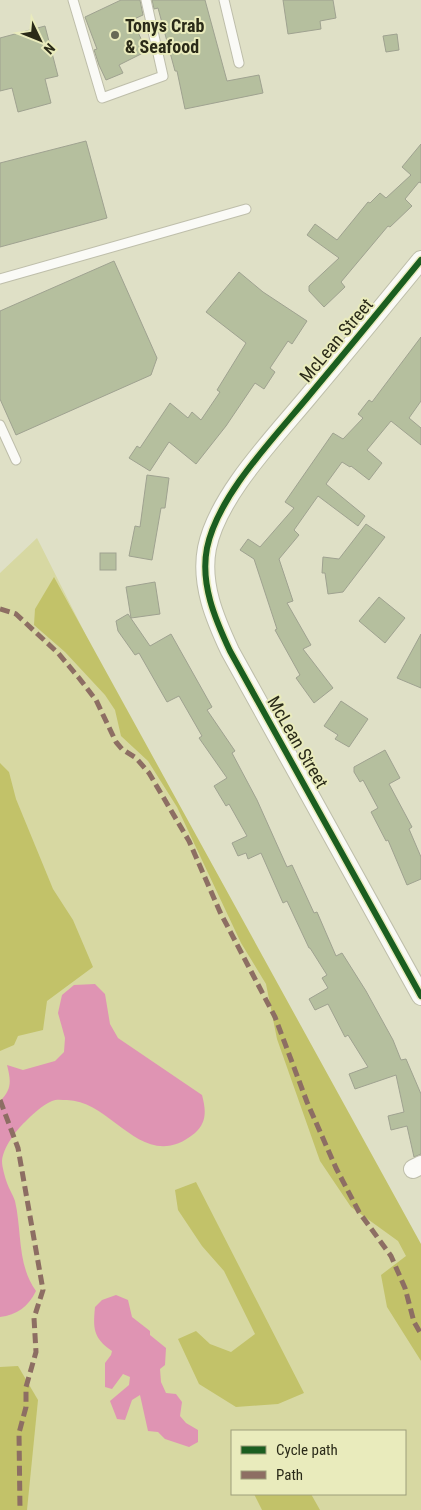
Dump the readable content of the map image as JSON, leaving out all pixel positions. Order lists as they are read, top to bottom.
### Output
{
  "streets": {
    "street": ["McLean Street"]
  },
  "places": ["Tonys Crab & Seafood"],
  "legend": ["Cycle path", "Path"],
  "north": "bottom right"
}
